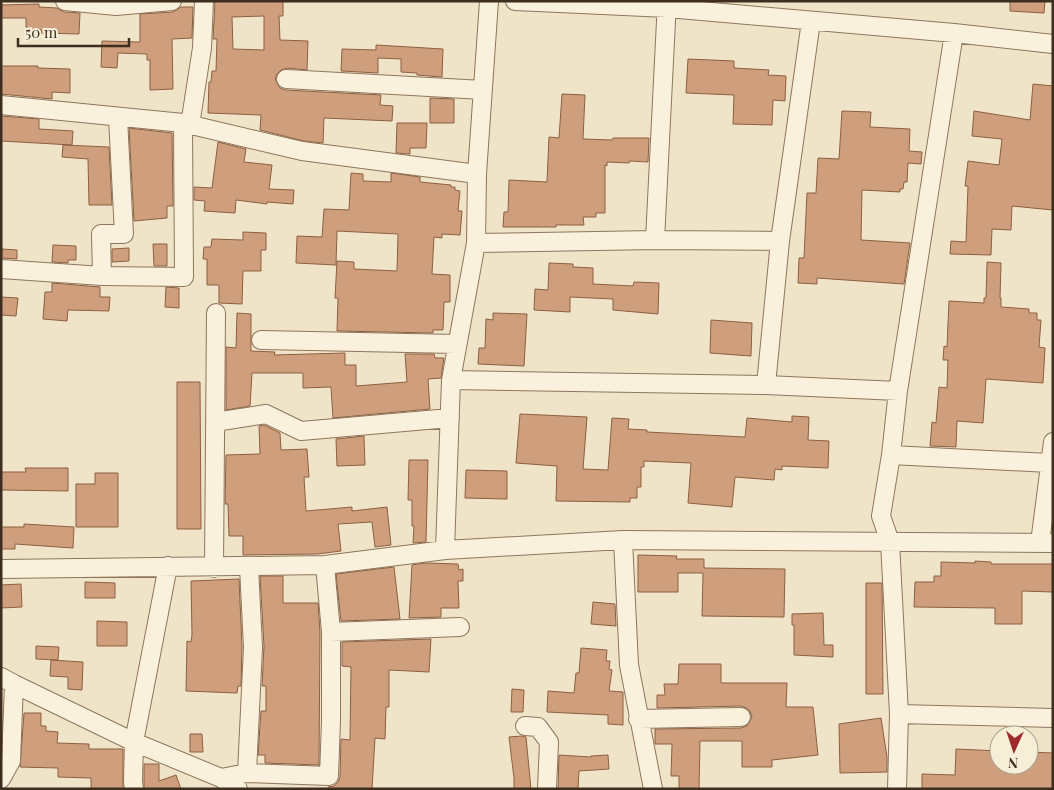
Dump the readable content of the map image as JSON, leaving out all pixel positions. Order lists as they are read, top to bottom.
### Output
{
  "scale_bar": "50 m",
  "north": "bottom"
}
